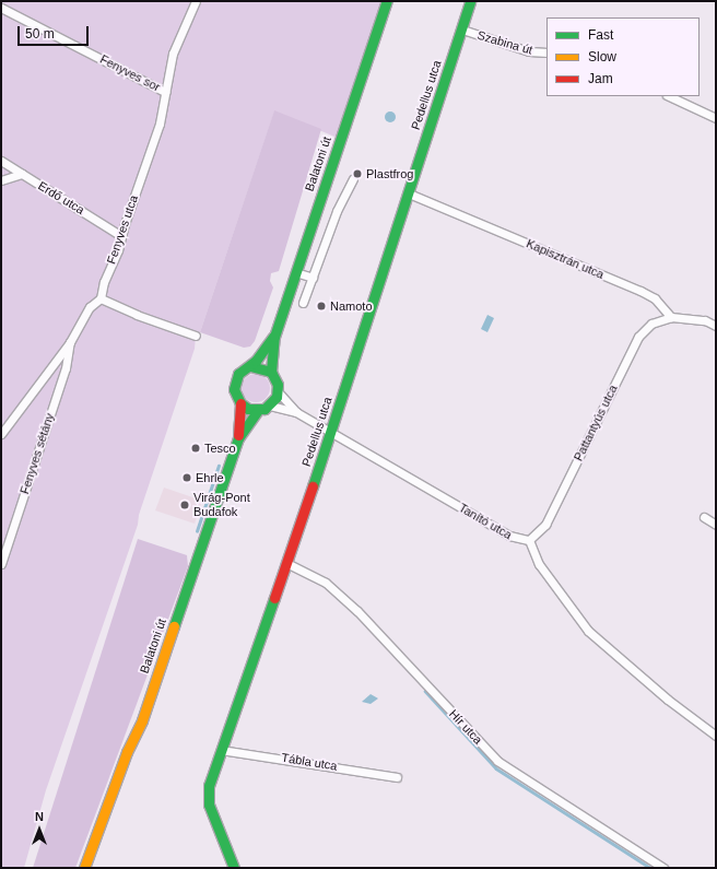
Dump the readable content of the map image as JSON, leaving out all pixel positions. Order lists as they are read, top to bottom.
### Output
{
  "streets": {
    "main road": ["Pedellus utca", "Balatoni út"],
    "street": [
      "Szabina út",
      "Fenyves sor",
      "Erdő utca",
      "Fenyves utca",
      "Kapisztrán utca",
      "Pattantyús utca",
      "Fenyves sétány",
      "Tanító utca",
      "Hír utca",
      "Tábla utca"
    ]
  },
  "crossings": [
    ["Szabina út", "Pedellus utca"],
    ["Fenyves sor", "Fenyves utca"],
    ["Pedellus utca", "Kapisztrán utca"],
    ["Pedellus utca", "Tanító utca"],
    ["Pedellus utca", "Hír utca"],
    ["Pedellus utca", "Tábla utca"],
    ["Balatoni út", "Tanító utca"],
    ["Erdő utca", "Fenyves utca"],
    ["Kapisztrán utca", "Pattantyús utca"],
    ["Pattantyús utca", "Tanító utca"]
  ],
  "places": [
    "Plastfrog",
    "Namoto",
    "Tesco",
    "Ehrle",
    "Virág-Pont Budafok"
  ],
  "legend": ["Fast", "Slow", "Jam"],
  "scale_bar": "50 m",
  "north": "top"
}
